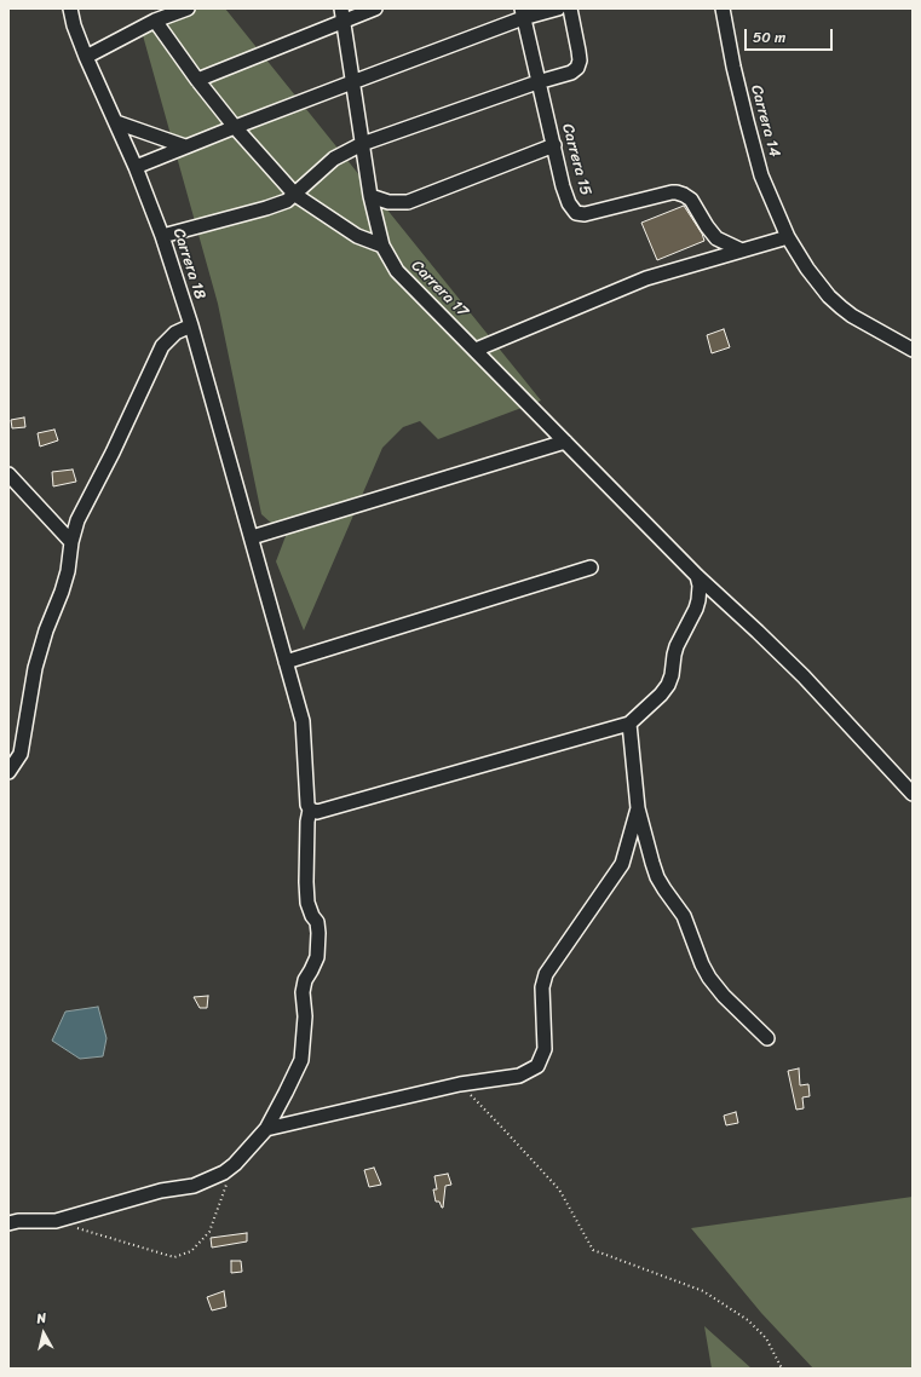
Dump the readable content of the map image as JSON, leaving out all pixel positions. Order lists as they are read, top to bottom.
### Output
{
  "streets": {
    "street": [
      "Carrera 14",
      "Carrera 15",
      "Carrera 18",
      "Carrera 17"
    ]
  },
  "scale_bar": "50 m",
  "north": "top"
}
